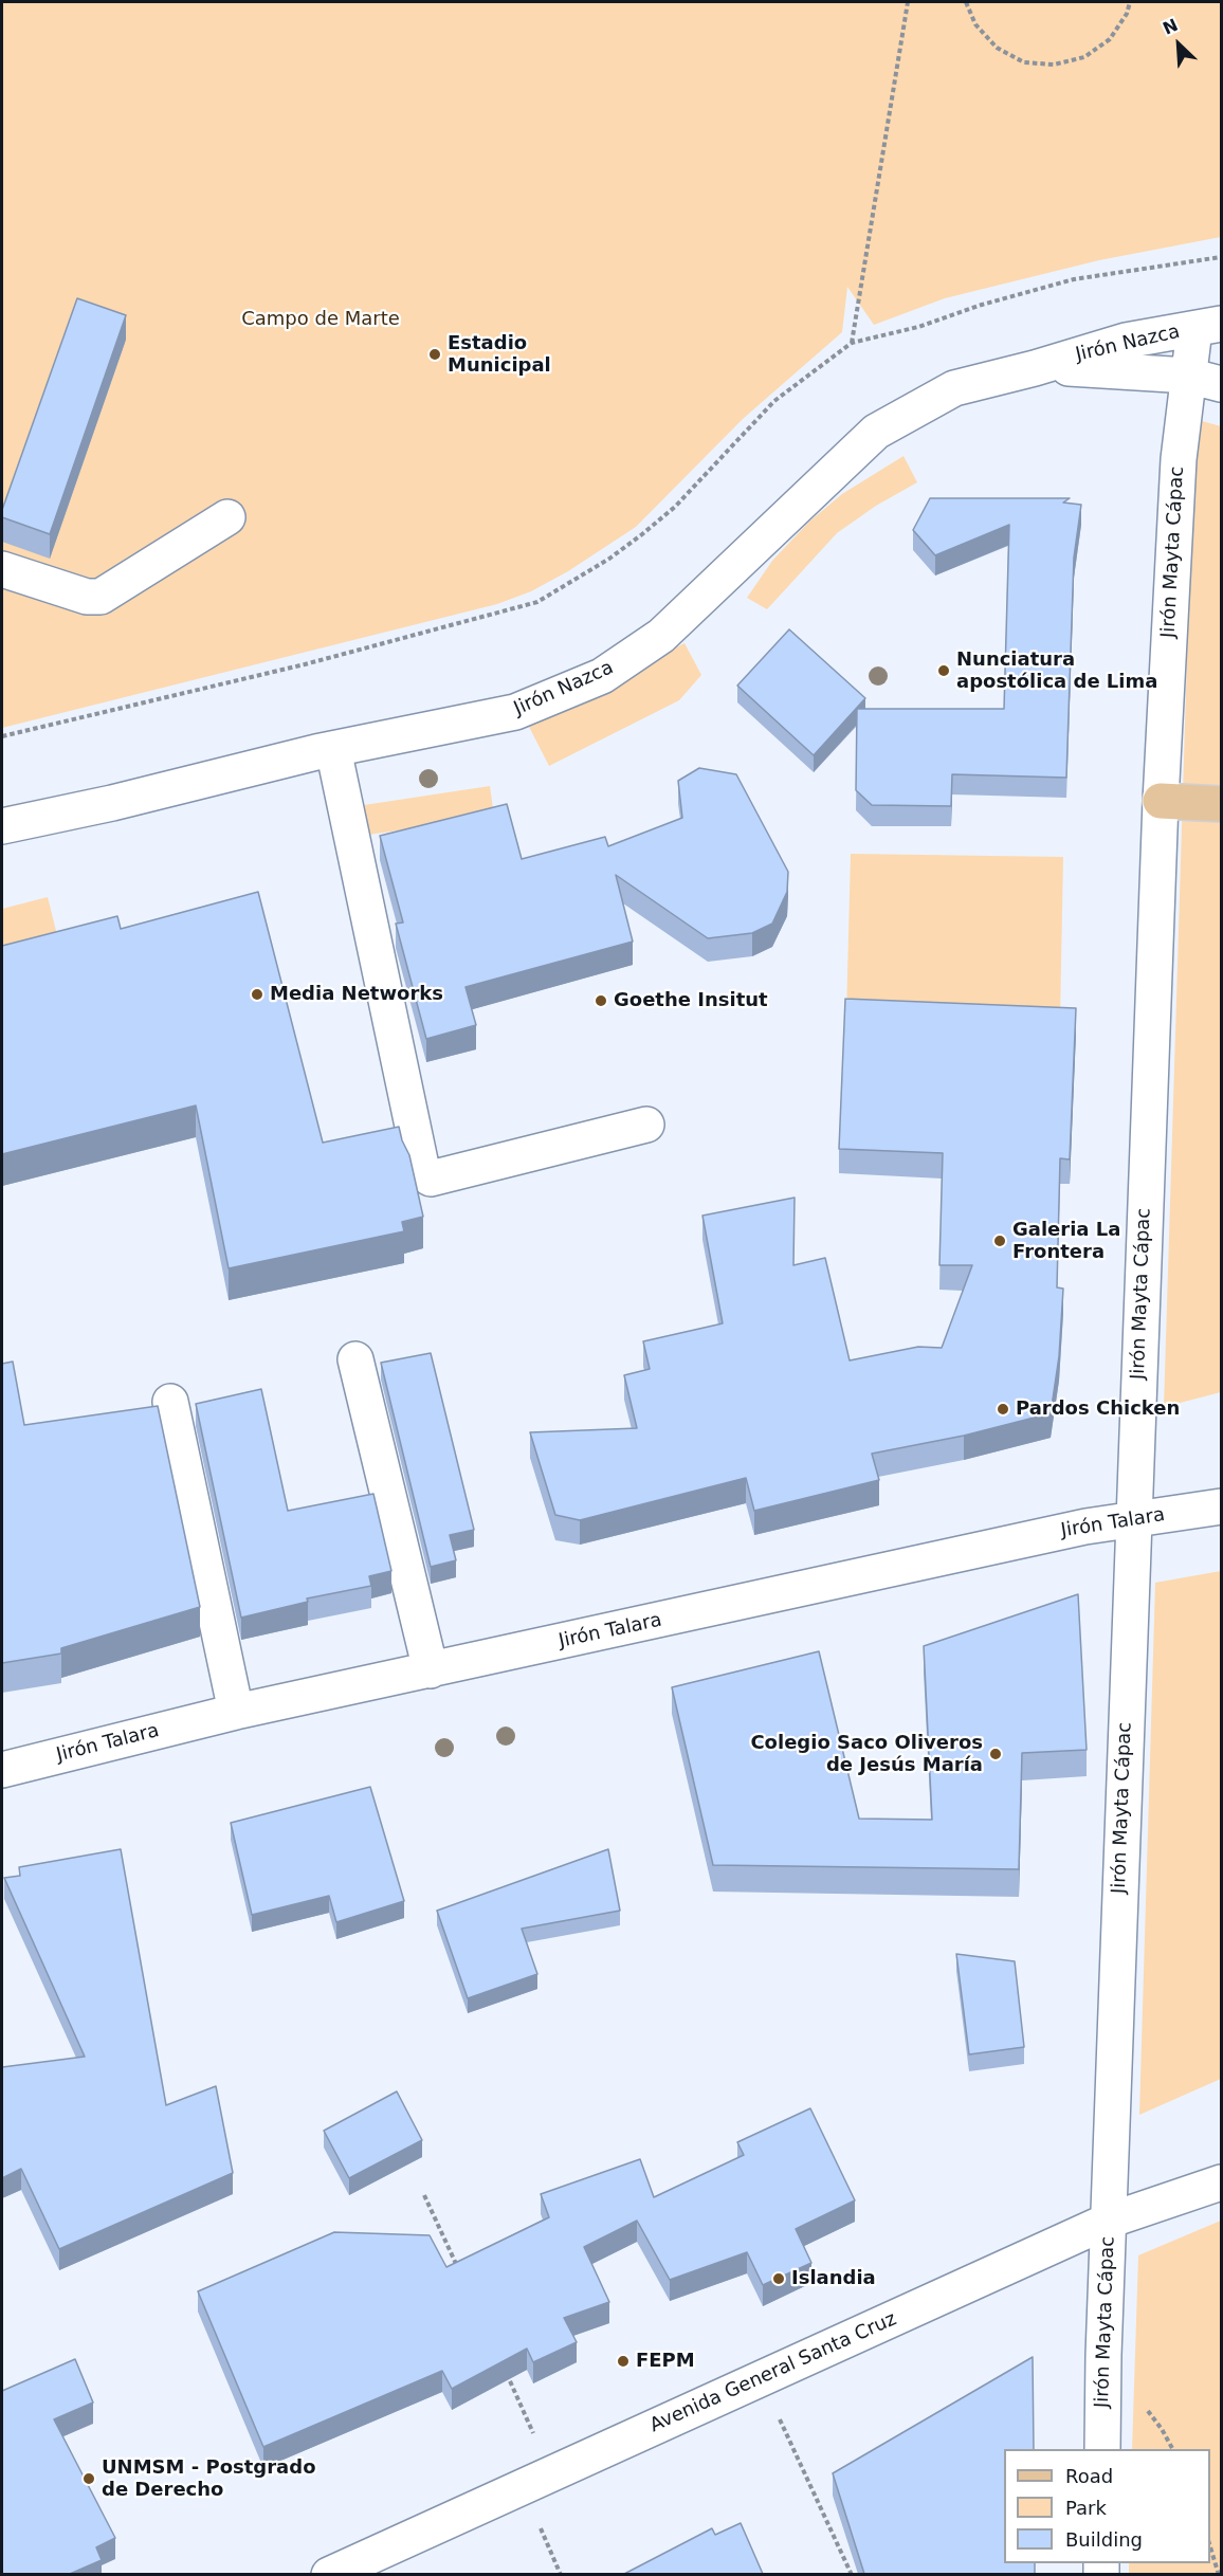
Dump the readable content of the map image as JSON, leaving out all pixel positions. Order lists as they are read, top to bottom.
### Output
{
  "streets": {
    "street": [
      "Jirón Nazca",
      "Jirón Mayta Cápac",
      "Jirón Talara",
      "Avenida General Santa Cruz"
    ]
  },
  "crossings": [
    ["Jirón Nazca", "Jirón Mayta Cápac"],
    ["Jirón Mayta Cápac", "Jirón Talara"],
    ["Jirón Mayta Cápac", "Avenida General Santa Cruz"]
  ],
  "parks": ["Campo de Marte"],
  "places": [
    "Estadio Municipal",
    "Nunciatura apostólica de Lima",
    "Media Networks",
    "Goethe Insitut",
    "Galeria La Frontera",
    "Pardos Chicken",
    "Colegio Saco Oliveros de Jesús María",
    "Islandia",
    "FEPM",
    "UNMSM - Postgrado de Derecho"
  ],
  "legend": ["Road", "Park", "Building"],
  "north": "top left"
}
